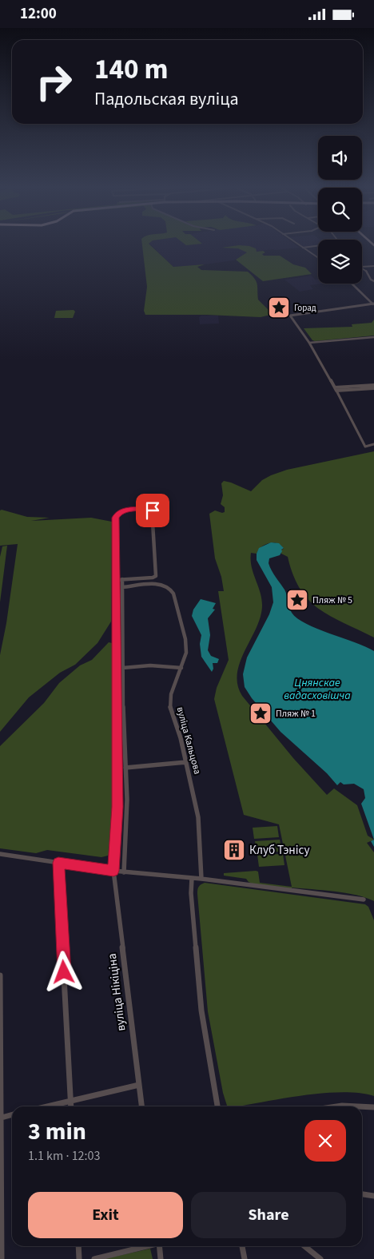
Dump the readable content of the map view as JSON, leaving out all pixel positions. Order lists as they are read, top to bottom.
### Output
{
  "streets": {
    "street": ["вуліца Кальцова", "вуліца Нікіціна"]
  },
  "water": ["Цнянскае вадасховішча"],
  "places": {
    "place": ["Горад", "Пляж № 5", "Пляж № 1"],
    "building": ["Клуб Тэнісу"]
  },
  "page": {
    "status": "12:00",
    "turn": ["140 m", "Падольская вуліца"],
    "heading": ["3 min", "1.1 km · 12:03"],
    "buttons": ["Exit", "Share"]
  }
}
